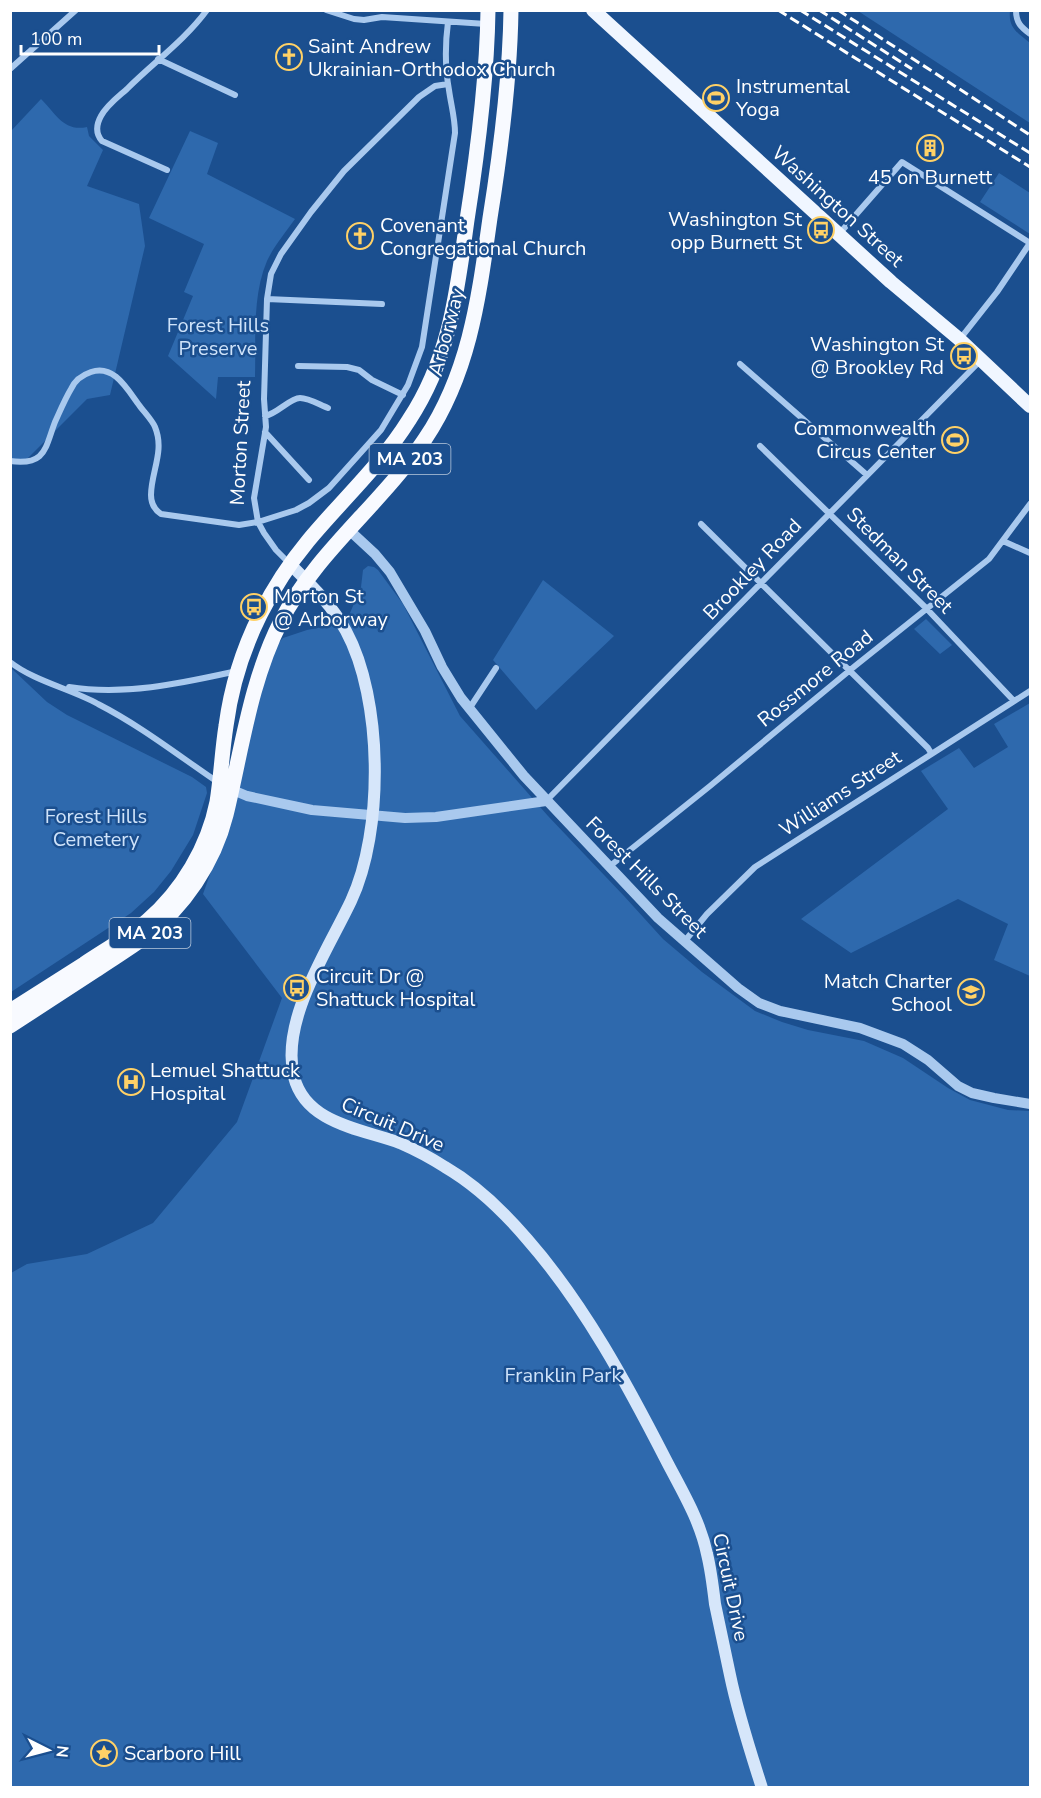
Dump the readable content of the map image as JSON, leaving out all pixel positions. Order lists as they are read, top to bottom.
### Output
{
  "streets": {
    "highway": ["Arborway", "MA 203"],
    "main road": ["Washington Street", "Circuit Drive"],
    "street": [
      "Morton Street",
      "Stedman Street",
      "Brookley Road",
      "Rossmore Road",
      "Williams Street",
      "Forest Hills Street"
    ]
  },
  "crossings": [
    ["Washington Street", "Brookley Road"],
    ["Arborway", "Morton Street"],
    ["Arborway", "MA 203"],
    ["Arborway", "Forest Hills Street"],
    ["Arborway", "Circuit Drive"],
    ["Morton Street", "MA 203"],
    ["Morton Street", "Circuit Drive"],
    ["MA 203", "Circuit Drive"],
    ["Stedman Street", "Brookley Road"],
    ["Stedman Street", "Rossmore Road"],
    ["Stedman Street", "Williams Street"],
    ["Brookley Road", "Forest Hills Street"],
    ["Rossmore Road", "Forest Hills Street"],
    ["Williams Street", "Forest Hills Street"]
  ],
  "parks": ["Forest Hills Preserve", "Forest Hills Cemetery", "Franklin Park"],
  "places": {
    "church": ["Saint Andrew Ukrainian-Orthodox Church", "Covenant Congregational Church"],
    "sports": ["Instrumental Yoga", "Commonwealth Circus Center"],
    "building": ["45 on Burnett"],
    "bus stop": [
      "Washington St opp Burnett St",
      "Washington St @ Brookley Rd",
      "Morton St @ Arborway",
      "Circuit Dr @ Shattuck Hospital"
    ],
    "school or university": ["Match Charter School"],
    "hospital": ["Lemuel Shattuck Hospital"],
    "place": ["Scarboro Hill"]
  },
  "scale_bar": "100 m",
  "north": "right"
}
